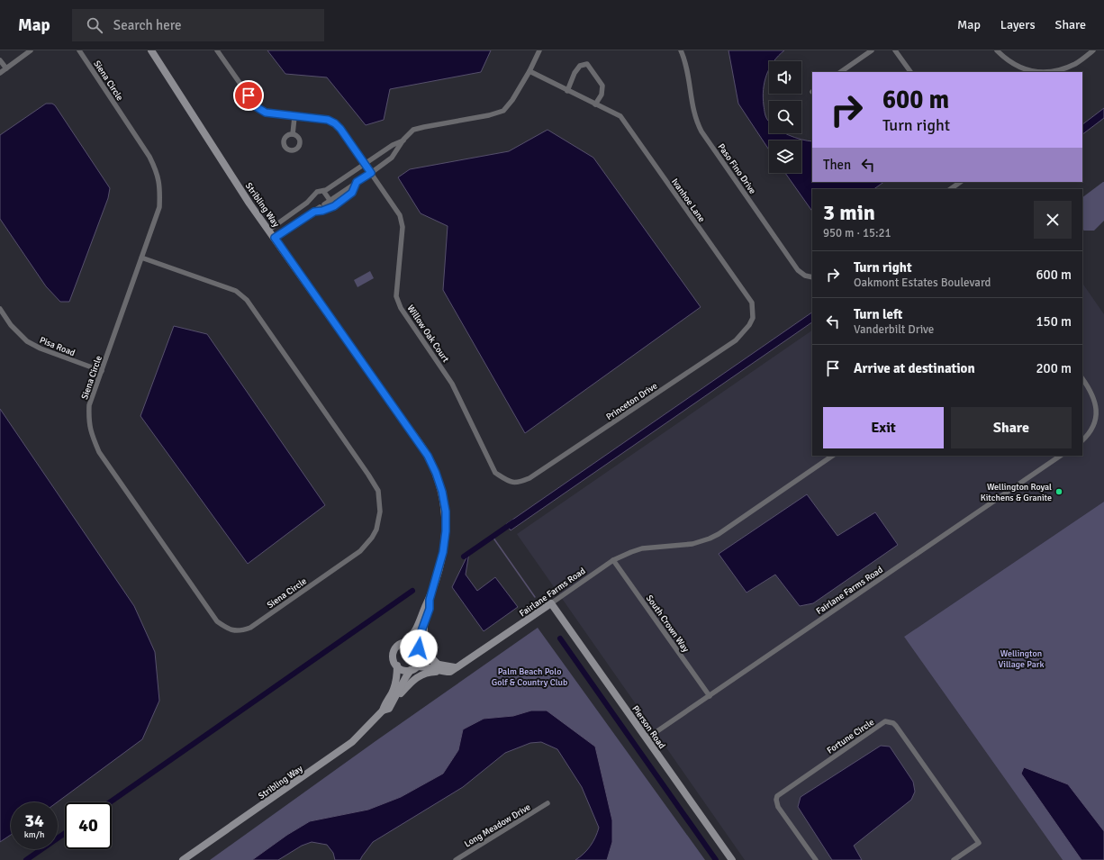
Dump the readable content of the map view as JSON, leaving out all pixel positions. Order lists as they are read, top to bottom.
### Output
{
  "streets": {
    "street": [
      "Siena Circle",
      "Paso Fino Drive",
      "Ivanhoe Lane",
      "Stribling Way",
      "Willow Oak Court",
      "Pisa Road",
      "Princeton Drive",
      "Fairlane Farms Road",
      "South Crown Way",
      "Pierson Road",
      "Fortune Circle",
      "Long Meadow Drive"
    ]
  },
  "crossings": [
    ["Siena Circle", "Pisa Road"],
    ["Ivanhoe Lane", "Princeton Drive"],
    ["Stribling Way", "Fairlane Farms Road"],
    ["Willow Oak Court", "Princeton Drive"],
    ["Fairlane Farms Road", "South Crown Way"],
    ["Fairlane Farms Road", "Pierson Road"]
  ],
  "parks": ["Wellington Village Park", "Palm Beach Polo Golf & Country Club"],
  "places": ["Wellington Royal Kitchens & Granite"],
  "page": {
    "header": "Map",
    "search": "Search here",
    "nav": ["Map", "Layers", "Share"],
    "turn": ["600 m", "Turn right"],
    "then": "Then",
    "heading": ["3 min", "950 m · 15:21"],
    "list": [
      {
        "name": "Turn right",
        "note": "Oakmont Estates Boulevard",
        "value": "600 m"
      },
      {
        "name": "Turn left",
        "note": "Vanderbilt Drive",
        "value": "150 m"
      },
      {
        "name": "Arrive at destination",
        "value": "200 m"
      }
    ],
    "buttons": ["Exit", "Share"],
    "speed": "34 km/h",
    "limit": "40"
  }
}
